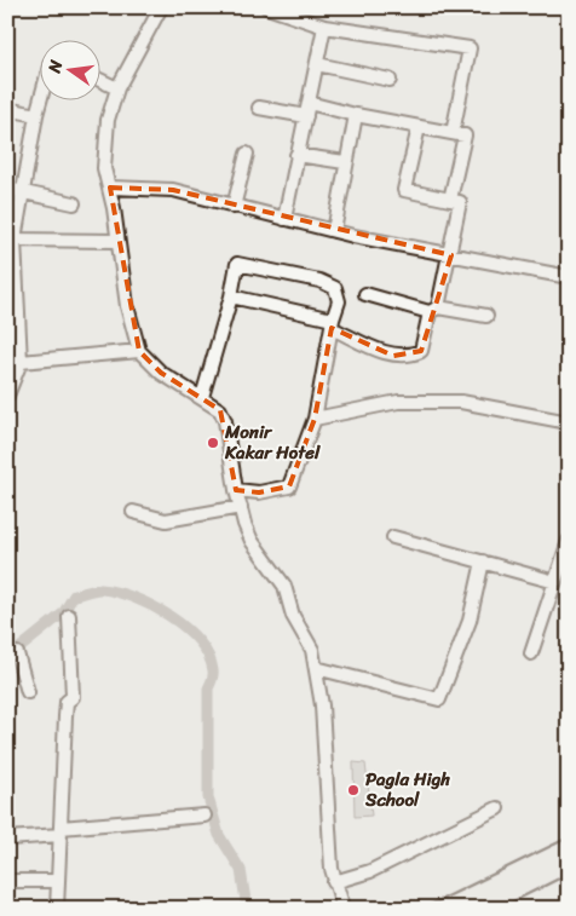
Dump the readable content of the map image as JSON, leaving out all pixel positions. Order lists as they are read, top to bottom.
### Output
{
  "places": ["Monir Kakar Hotel", "Pagla High School"],
  "north": "left"
}
